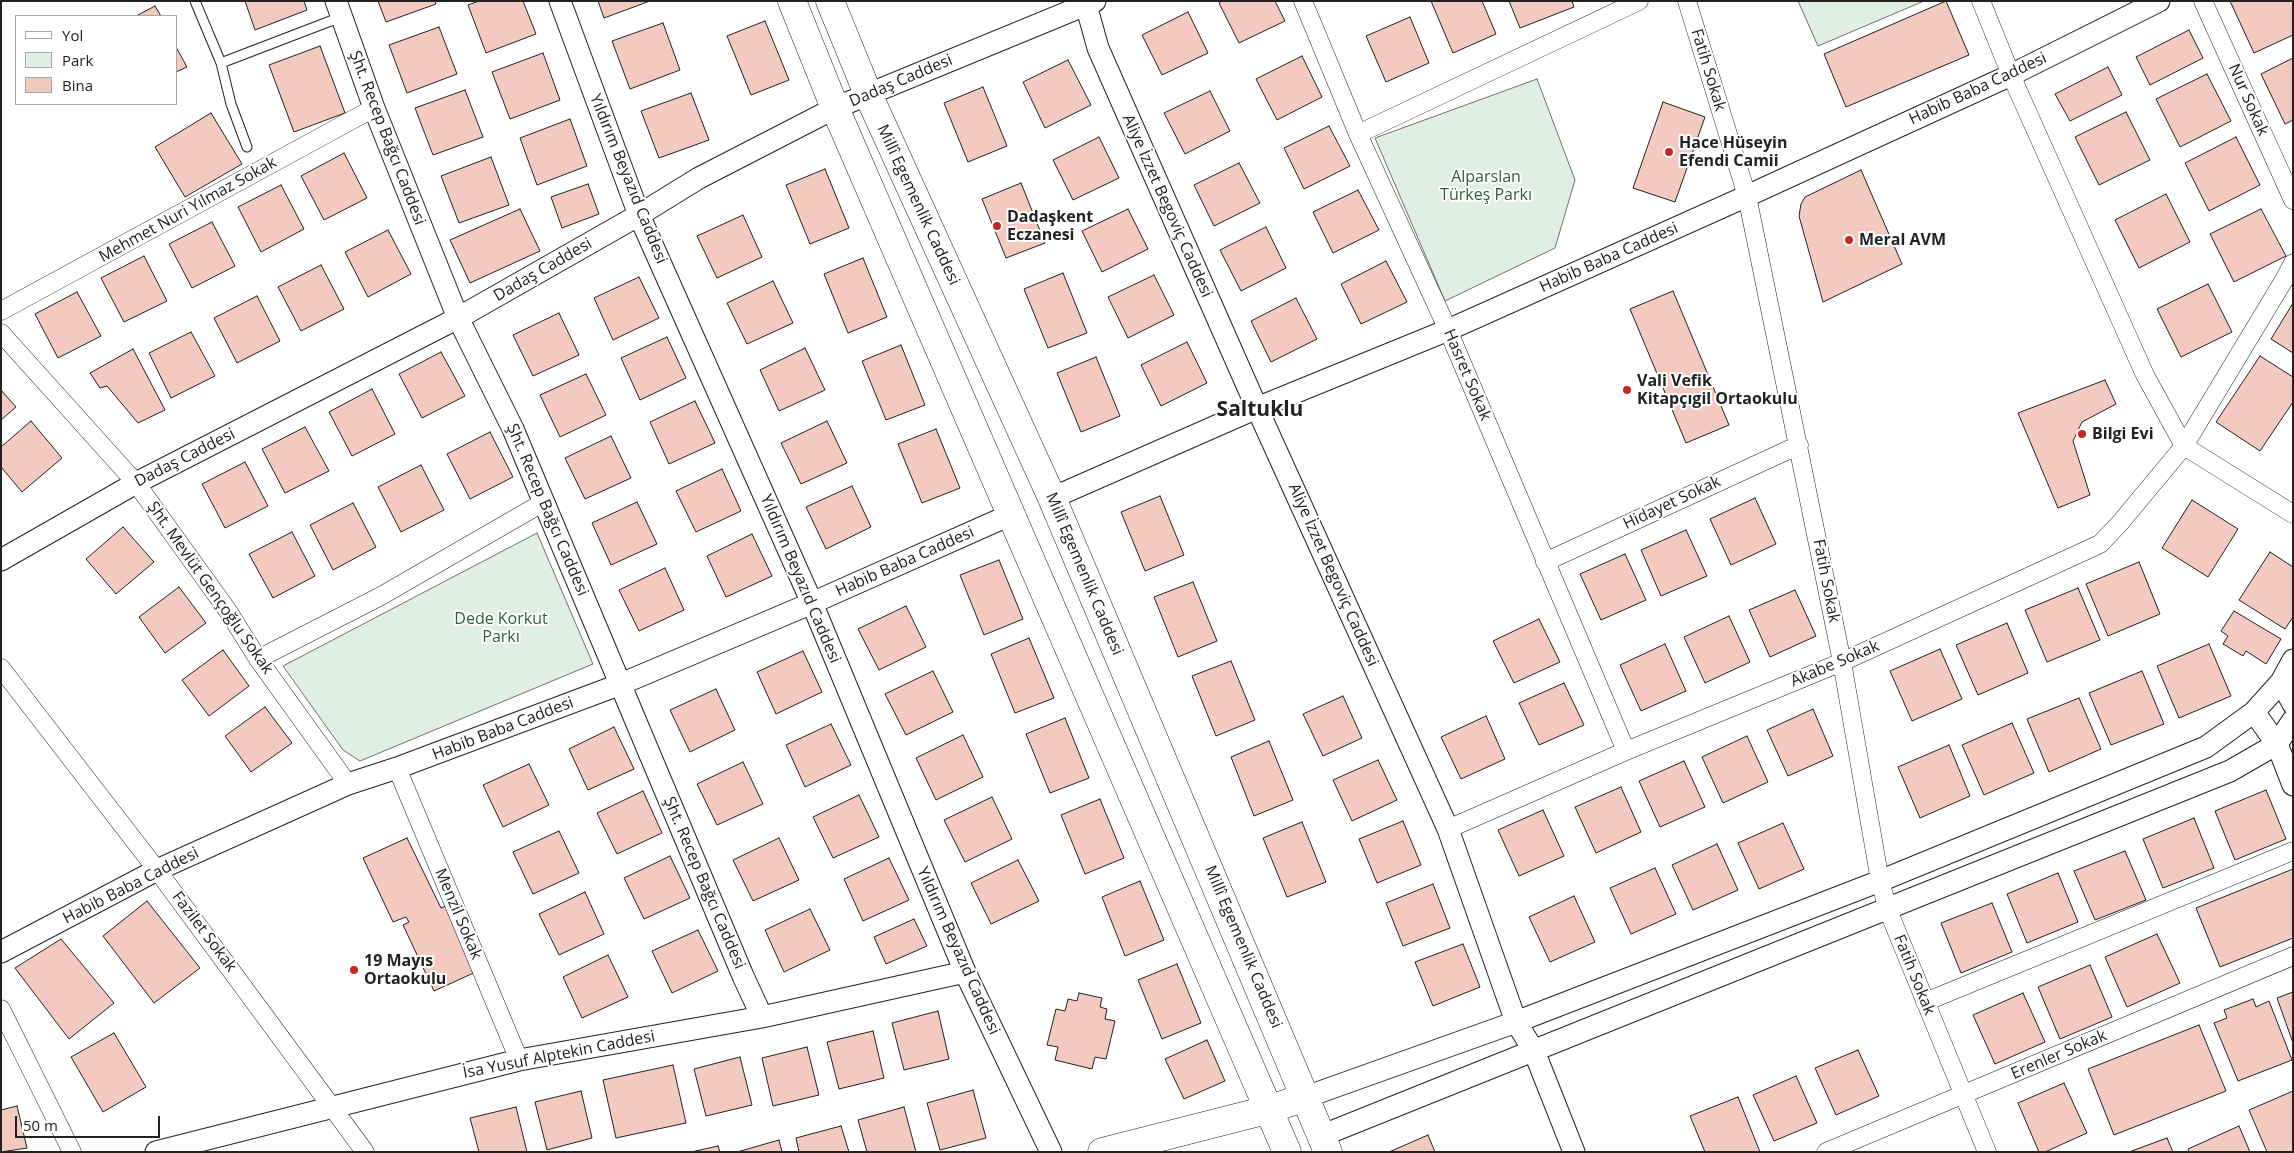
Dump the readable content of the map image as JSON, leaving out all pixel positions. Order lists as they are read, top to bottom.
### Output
{
  "streets": {
    "main road": ["Millî Egemenlik Caddesi"],
    "street": [
      "Fatih Sokak",
      "Dadaş Caddesi",
      "Habib Baba Caddesi",
      "Nur Sokak",
      "Şht. Recep Bağcı Caddesi",
      "Yıldırım Beyazıd Caddesi",
      "Aliye İzzet Begoviç Caddesi",
      "Mehmet Nuri Yılmaz Sokak",
      "Hasret Sokak",
      "Hidayet Sokak",
      "Şht. Mevlüt Gençoğlu Sokak",
      "Akabe Sokak",
      "Menzil Sokak",
      "Fazilet Sokak",
      "İsa Yusuf Alptekin Caddesi",
      "Erenler Sokak"
    ]
  },
  "crossings": [
    ["Fatih Sokak", "Habib Baba Caddesi"],
    ["Fatih Sokak", "Hidayet Sokak"],
    ["Fatih Sokak", "Akabe Sokak"],
    ["Fatih Sokak", "Erenler Sokak"],
    ["Dadaş Caddesi", "Şht. Recep Bağcı Caddesi"],
    ["Dadaş Caddesi", "Yıldırım Beyazıd Caddesi"],
    ["Dadaş Caddesi", "Millî Egemenlik Caddesi"],
    ["Dadaş Caddesi", "Aliye İzzet Begoviç Caddesi"],
    ["Dadaş Caddesi", "Şht. Mevlüt Gençoğlu Sokak"],
    ["Habib Baba Caddesi", "Şht. Recep Bağcı Caddesi"],
    ["Habib Baba Caddesi", "Yıldırım Beyazıd Caddesi"],
    ["Habib Baba Caddesi", "Millî Egemenlik Caddesi"],
    ["Habib Baba Caddesi", "Aliye İzzet Begoviç Caddesi"],
    ["Habib Baba Caddesi", "Hasret Sokak"],
    ["Habib Baba Caddesi", "Şht. Mevlüt Gençoğlu Sokak"],
    ["Habib Baba Caddesi", "Menzil Sokak"],
    ["Habib Baba Caddesi", "Fazilet Sokak"],
    ["Şht. Recep Bağcı Caddesi", "Mehmet Nuri Yılmaz Sokak"],
    ["Şht. Recep Bağcı Caddesi", "İsa Yusuf Alptekin Caddesi"],
    ["Yıldırım Beyazıd Caddesi", "İsa Yusuf Alptekin Caddesi"],
    ["Aliye İzzet Begoviç Caddesi", "Akabe Sokak"],
    ["Hasret Sokak", "Hidayet Sokak"],
    ["Hasret Sokak", "Akabe Sokak"],
    ["Menzil Sokak", "İsa Yusuf Alptekin Caddesi"],
    ["Fazilet Sokak", "İsa Yusuf Alptekin Caddesi"]
  ],
  "districts": ["Saltuklu"],
  "parks": ["Alparslan Türkeş Parkı", "Dede Korkut Parkı"],
  "places": [
    "Hace Hüseyin Efendi Camii",
    "Dadaşkent Eczanesi",
    "Meral AVM",
    "Vali Vefik Kitapçıgil Ortaokulu",
    "Bilgi Evi",
    "19 Mayıs Ortaokulu"
  ],
  "legend": ["Yol", "Park", "Bina"],
  "scale_bar": "50 m"
}
